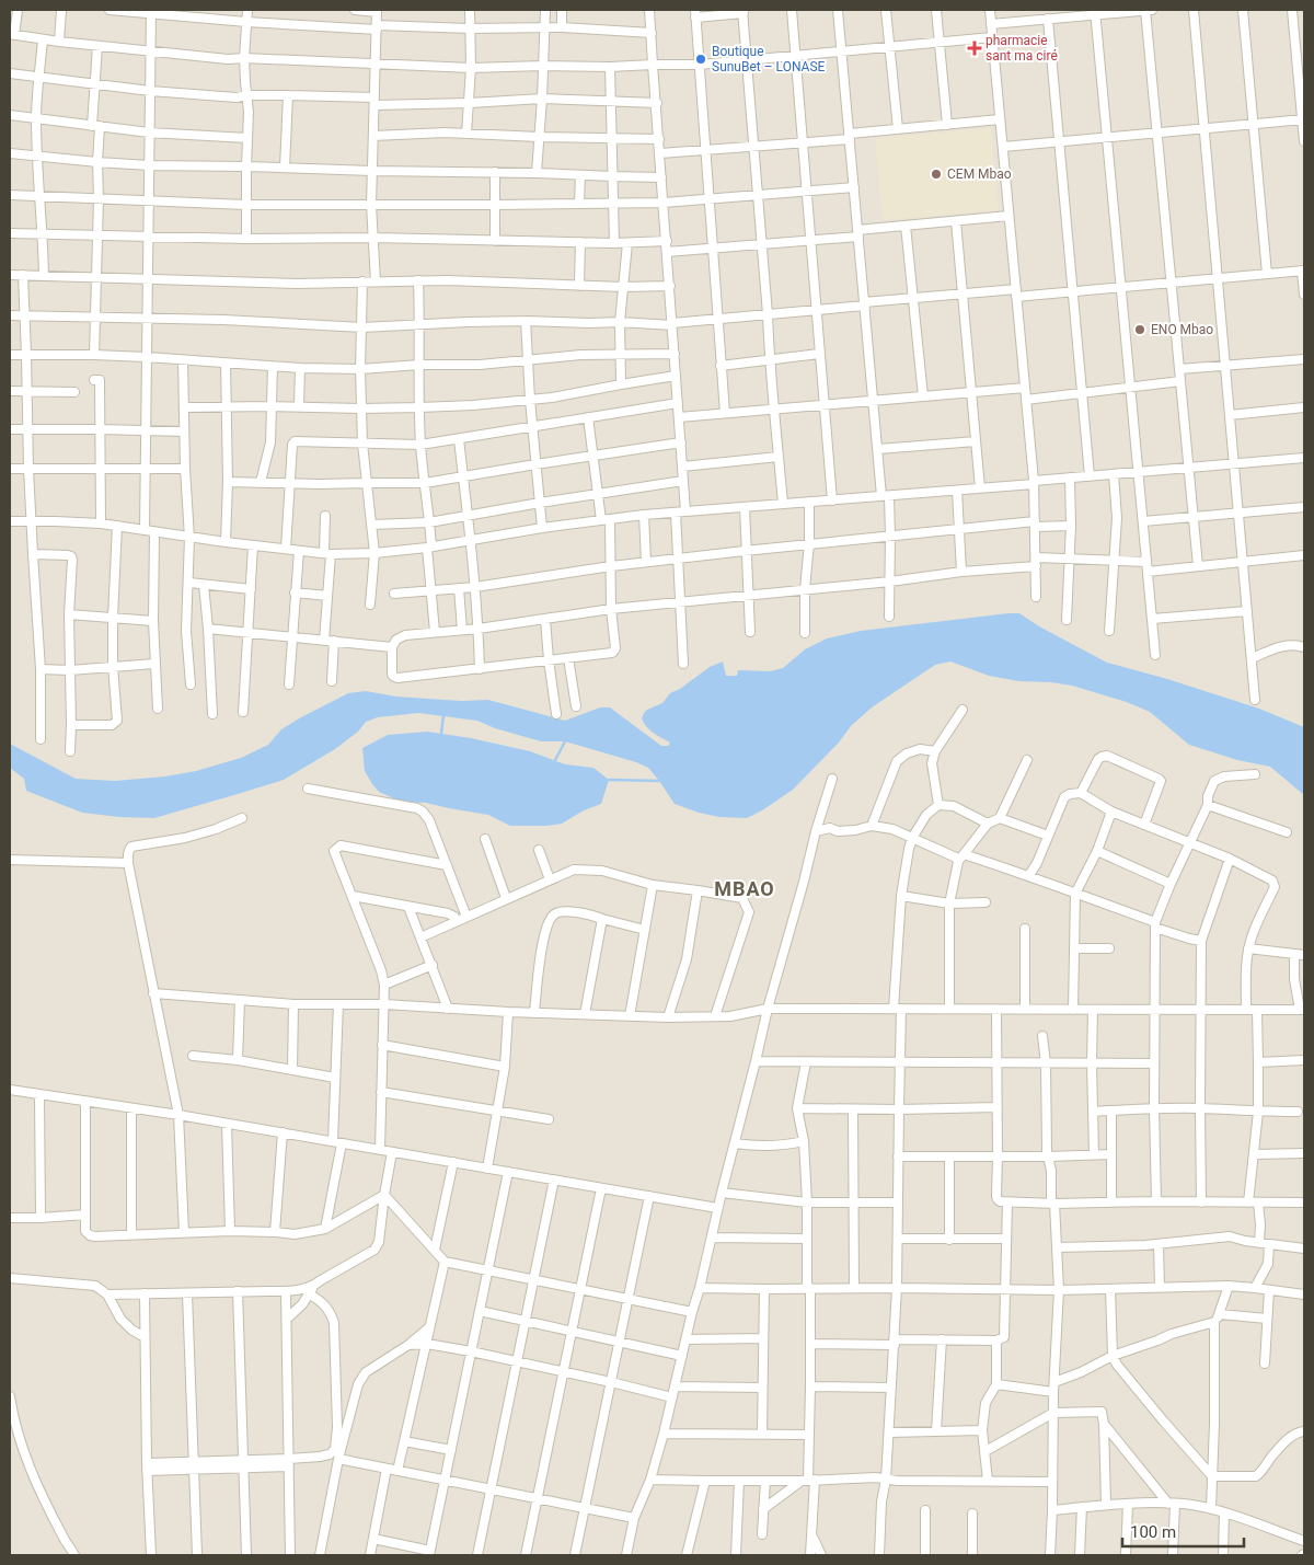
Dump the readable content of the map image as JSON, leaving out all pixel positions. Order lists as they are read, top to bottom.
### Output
{
  "districts": ["MBAO"],
  "places": {
    "health": ["pharmacie sant ma ciré"],
    "other": ["Boutique SunuBet – LONASE", "CEM Mbao", "ENO Mbao"]
  },
  "scale_bar": "100 m"
}
